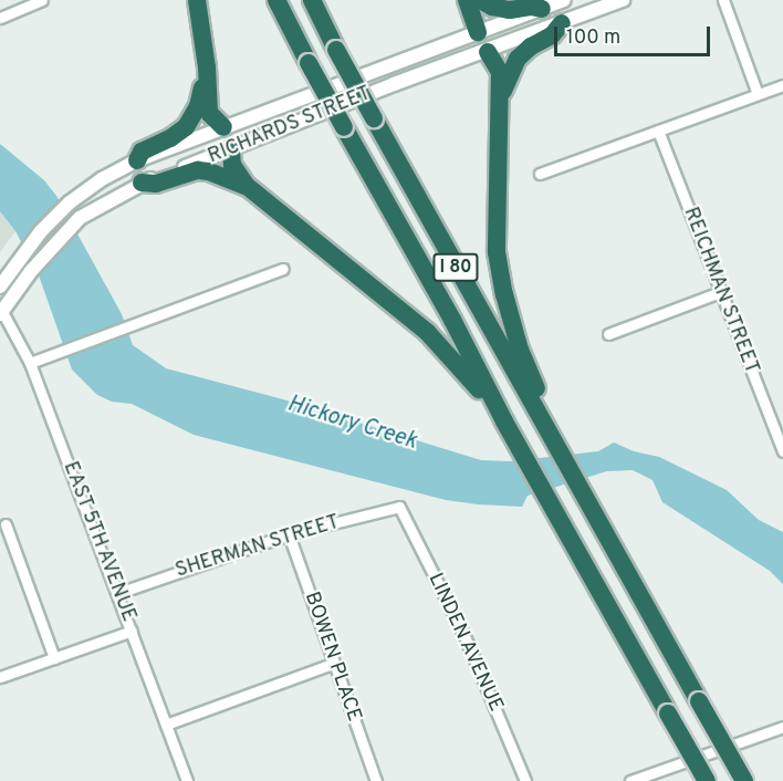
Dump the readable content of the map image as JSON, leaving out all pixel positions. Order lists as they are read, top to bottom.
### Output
{
  "streets": {
    "highway": ["I 80"],
    "street": [
      "RICHARDS STREET",
      "REICHMAN STREET",
      "EAST 5TH AVENUE",
      "SHERMAN STREET",
      "LINDEN AVENUE",
      "BOWEN PLACE"
    ]
  },
  "crossings": [
    ["RICHARDS STREET", "EAST 5TH AVENUE"],
    ["EAST 5TH AVENUE", "SHERMAN STREET"],
    ["SHERMAN STREET", "LINDEN AVENUE"],
    ["SHERMAN STREET", "BOWEN PLACE"]
  ],
  "water": ["Hickory Creek"],
  "scale_bar": "100 m"
}
